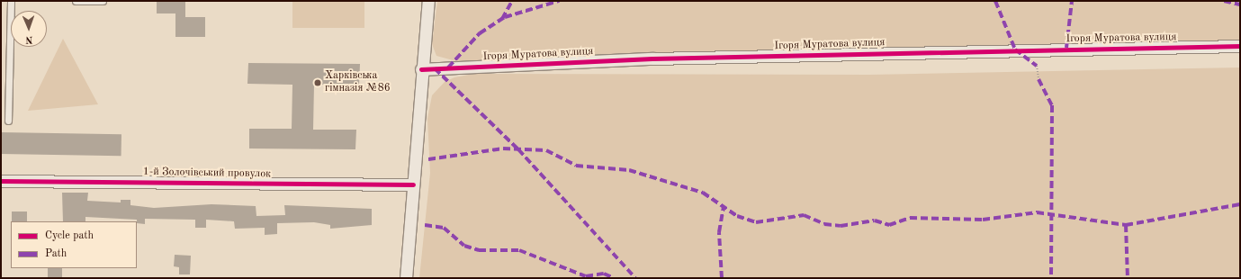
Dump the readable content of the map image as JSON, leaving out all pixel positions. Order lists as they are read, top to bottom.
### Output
{
  "streets": {
    "street": ["Ігоря Муратова вулиця", "1-й Золочівський провулок"]
  },
  "places": ["Харківська гімназія №86"],
  "legend": ["Cycle path", "Path"],
  "north": "bottom"
}
